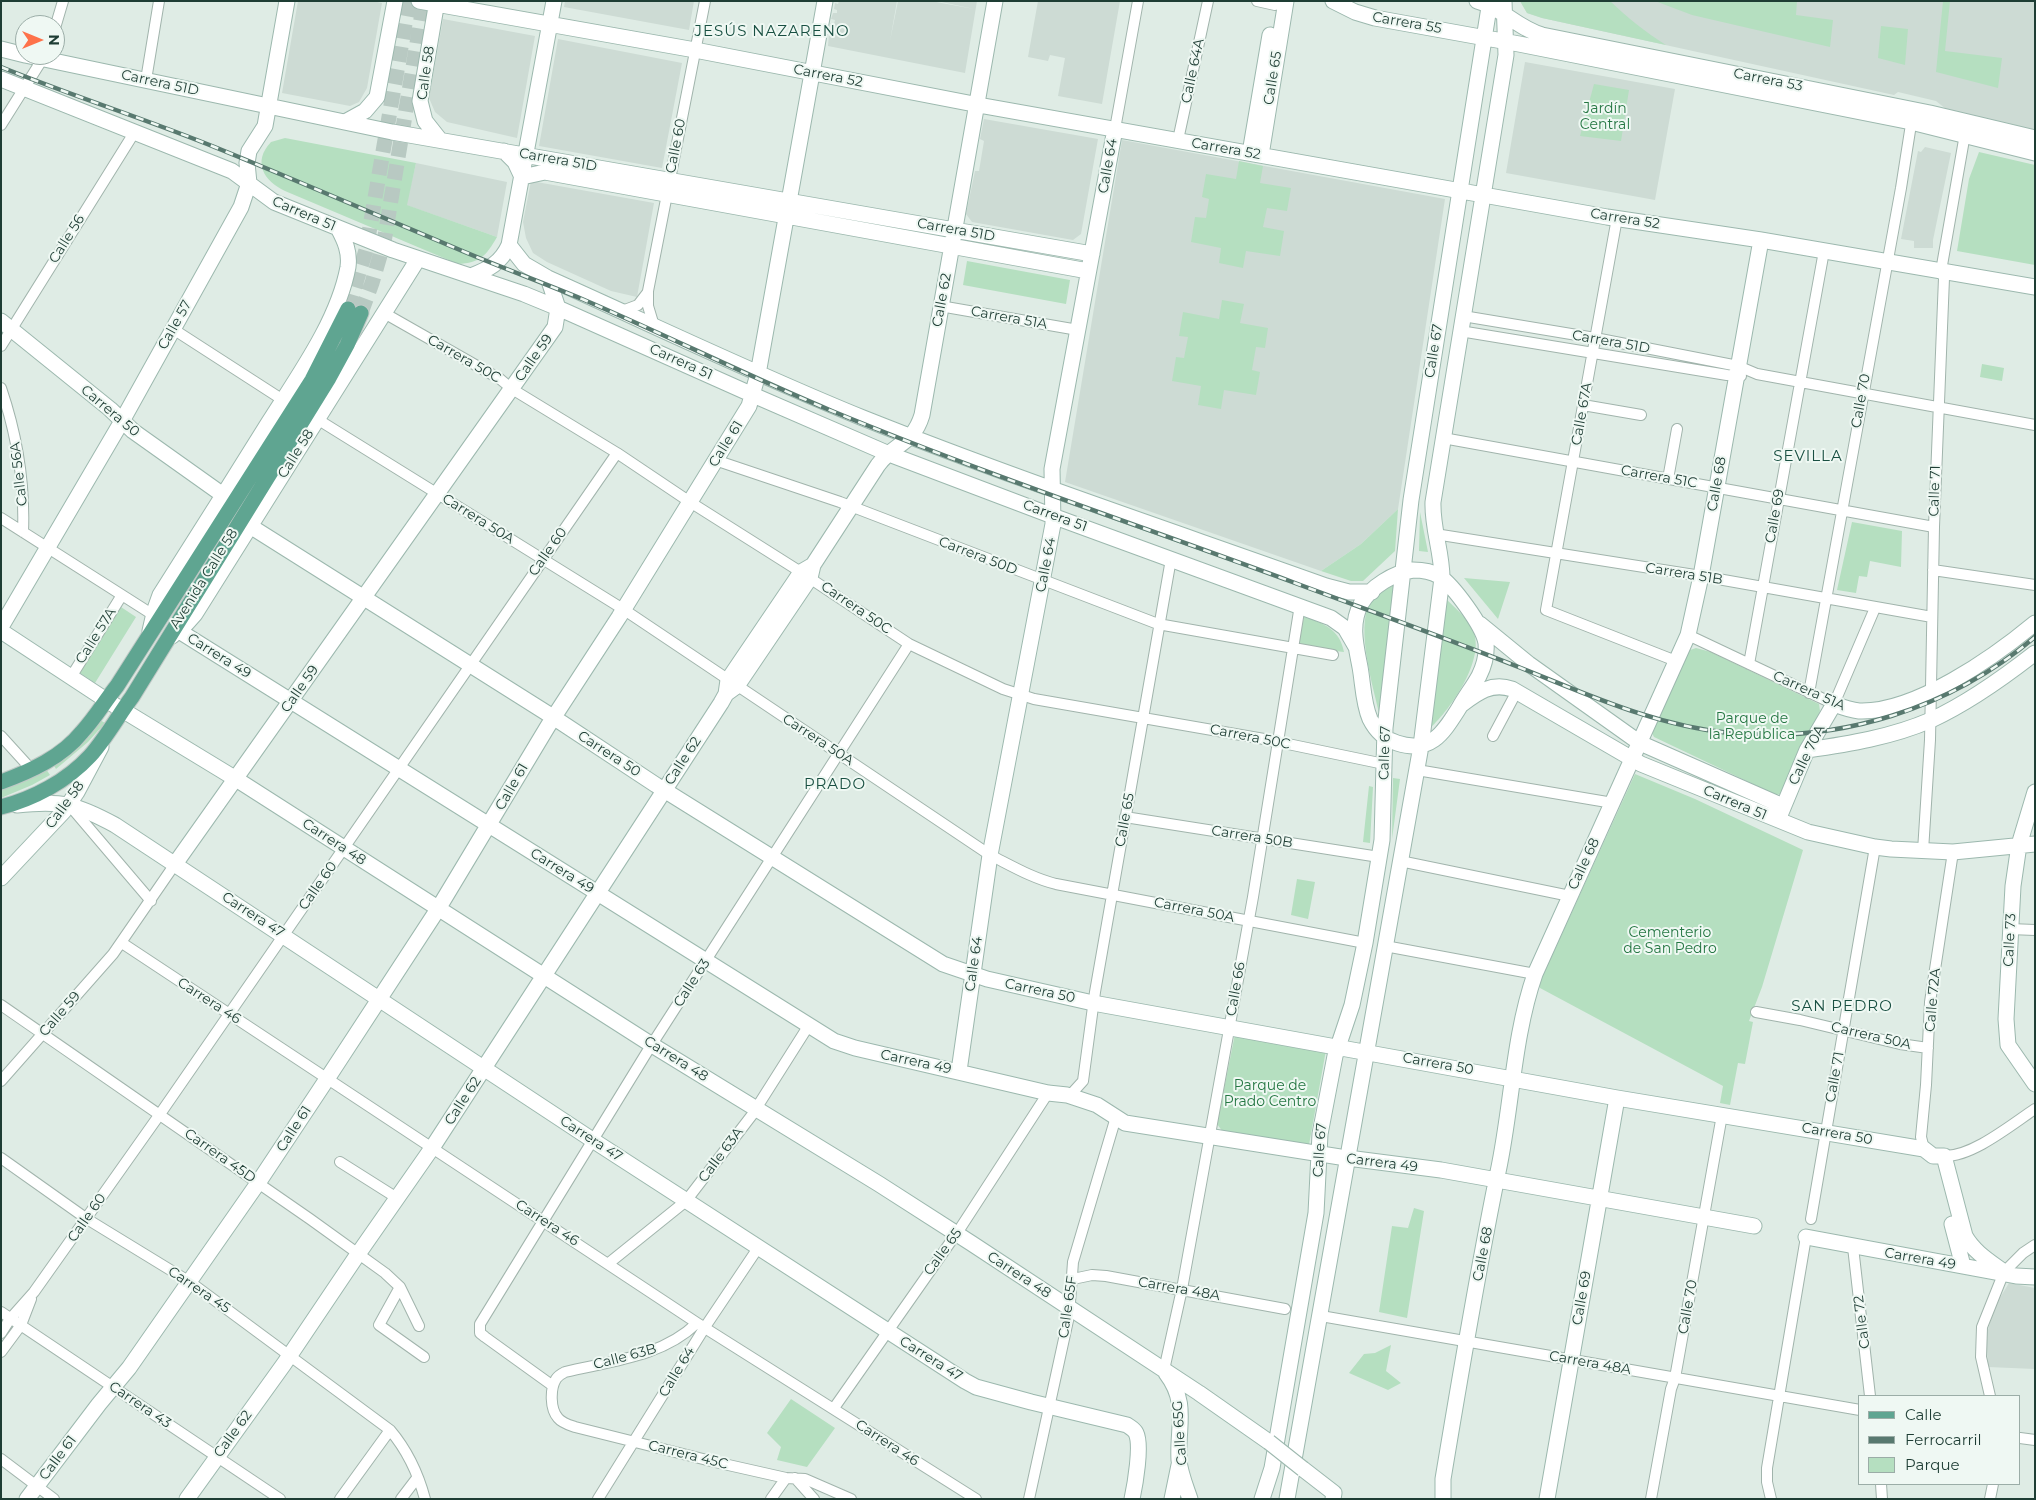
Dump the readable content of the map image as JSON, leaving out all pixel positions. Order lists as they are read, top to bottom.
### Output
{
  "streets": {
    "main road": [
      "Carrera 55",
      "Calle 58",
      "Carrera 52",
      "Calle 65",
      "Carrera 53",
      "Carrera 51D",
      "Calle 64",
      "Carrera 51",
      "Calle 62",
      "Carrera 51A",
      "Calle 57",
      "Calle 67",
      "Calle 59",
      "Carrera 50",
      "Calle 61",
      "Calle 68",
      "Calle 69",
      "Avenida Calle 58",
      "Carrera 49",
      "Calle 70A",
      "Carrera 48",
      "Carrera 47",
      "Calle 73",
      "Calle 72A",
      "Calle 65G"
    ],
    "street": [
      "Calle 64A",
      "Calle 60",
      "Calle 56",
      "Carrera 50C",
      "Calle 70",
      "Calle 67A",
      "Calle 56A",
      "Carrera 51C",
      "Calle 71",
      "Carrera 50A",
      "Carrera 50D",
      "Carrera 51B",
      "Calle 57A",
      "Carrera 50B",
      "Calle 63",
      "Calle 66",
      "Carrera 46",
      "Calle 63A",
      "Carrera 45D",
      "Carrera 48A",
      "Carrera 45",
      "Calle 65F",
      "Calle 72",
      "Calle 63B",
      "Carrera 43",
      "Carrera 45C"
    ]
  },
  "crossings": [
    ["Carrera 55", "Carrera 53"],
    ["Carrera 55", "Calle 67"],
    ["Calle 64A", "Carrera 52"],
    ["Calle 58", "Carrera 52"],
    ["Calle 58", "Carrera 51D"],
    ["Calle 58", "Carrera 51"],
    ["Calle 58", "Carrera 50C"],
    ["Calle 58", "Carrera 50"],
    ["Calle 58", "Carrera 50A"],
    ["Calle 58", "Avenida Calle 58"],
    ["Calle 58", "Carrera 49"],
    ["Calle 58", "Carrera 48"],
    ["Calle 58", "Carrera 47"],
    ["Carrera 52", "Calle 65"],
    ["Carrera 52", "Calle 60"],
    ["Carrera 52", "Calle 64"],
    ["Carrera 52", "Calle 62"],
    ["Carrera 52", "Calle 67"],
    ["Carrera 52", "Calle 70"],
    ["Carrera 52", "Calle 67A"],
    ["Carrera 52", "Calle 61"],
    ["Carrera 52", "Calle 68"],
    ["Carrera 52", "Calle 71"],
    ["Carrera 52", "Calle 69"],
    ["Calle 65", "Carrera 51"],
    ["Calle 65", "Carrera 50C"],
    ["Calle 65", "Carrera 50"],
    ["Calle 65", "Carrera 50A"],
    ["Calle 65", "Carrera 50D"],
    ["Calle 65", "Carrera 49"],
    ["Calle 65", "Carrera 50B"],
    ["Calle 65", "Carrera 48"],
    ["Calle 65", "Carrera 47"],
    ["Calle 65", "Carrera 46"],
    ["Carrera 53", "Calle 67"],
    ["Carrera 53", "Calle 70"],
    ["Carrera 53", "Calle 71"],
    ["Carrera 51D", "Calle 60"],
    ["Carrera 51D", "Calle 64"],
    ["Carrera 51D", "Calle 62"],
    ["Carrera 51D", "Calle 57"],
    ["Carrera 51D", "Calle 67"],
    ["Carrera 51D", "Calle 70"],
    ["Carrera 51D", "Calle 67A"],
    ["Carrera 51D", "Calle 61"],
    ["Carrera 51D", "Calle 68"],
    ["Carrera 51D", "Calle 71"],
    ["Carrera 51D", "Calle 69"],
    ["Calle 60", "Carrera 51"],
    ["Calle 60", "Carrera 50C"],
    ["Calle 60", "Carrera 50"],
    ["Calle 60", "Carrera 50A"],
    ["Calle 60", "Carrera 49"],
    ["Calle 60", "Carrera 48"],
    ["Calle 60", "Carrera 47"],
    ["Calle 60", "Carrera 46"],
    ["Calle 60", "Carrera 45D"],
    ["Calle 60", "Carrera 45"],
    ["Calle 60", "Carrera 43"],
    ["Calle 64", "Carrera 51"],
    ["Calle 64", "Carrera 51A"],
    ["Calle 64", "Carrera 50C"],
    ["Calle 64", "Carrera 50"],
    ["Calle 64", "Carrera 50A"],
    ["Calle 64", "Carrera 50D"],
    ["Calle 64", "Carrera 49"],
    ["Calle 64", "Carrera 47"],
    ["Calle 64", "Carrera 46"],
    ["Calle 64", "Calle 63B"],
    ["Calle 64", "Carrera 45C"],
    ["Carrera 51", "Calle 56"],
    ["Carrera 51", "Calle 62"],
    ["Carrera 51", "Calle 57"],
    ["Carrera 51", "Calle 59"],
    ["Carrera 51", "Calle 61"],
    ["Carrera 51", "Calle 68"],
    ["Carrera 51", "Calle 71"],
    ["Carrera 51", "Calle 70A"],
    ["Carrera 51", "Calle 73"],
    ["Carrera 51", "Calle 66"],
    ["Carrera 51", "Calle 72A"],
    ["Calle 56", "Carrera 50"],
    ["Calle 62", "Carrera 51A"],
    ["Calle 62", "Carrera 50C"],
    ["Calle 62", "Carrera 50"],
    ["Calle 62", "Carrera 50A"],
    ["Calle 62", "Carrera 50D"],
    ["Calle 62", "Carrera 49"],
    ["Calle 62", "Carrera 48"],
    ["Calle 62", "Carrera 47"],
    ["Calle 62", "Carrera 46"],
    ["Calle 62", "Carrera 45D"],
    ["Calle 62", "Carrera 45"],
    ["Calle 62", "Carrera 43"],
    ["Carrera 51A", "Calle 70"],
    ["Carrera 51A", "Calle 68"],
    ["Carrera 51A", "Calle 71"],
    ["Carrera 51A", "Calle 69"],
    ["Carrera 51A", "Calle 70A"],
    ["Calle 57", "Carrera 50"],
    ["Calle 67", "Carrera 50C"],
    ["Calle 67", "Carrera 50"],
    ["Calle 67", "Carrera 51C"],
    ["Calle 67", "Carrera 50A"],
    ["Calle 67", "Carrera 51B"],
    ["Calle 67", "Carrera 49"],
    ["Calle 67", "Carrera 50B"],
    ["Calle 67", "Carrera 48A"],
    ["Calle 59", "Carrera 50C"],
    ["Calle 59", "Carrera 50"],
    ["Calle 59", "Carrera 50A"],
    ["Calle 59", "Carrera 49"],
    ["Calle 59", "Carrera 48"],
    ["Calle 59", "Carrera 47"],
    ["Calle 59", "Carrera 46"],
    ["Calle 59", "Carrera 45D"],
    ["Carrera 50C", "Calle 61"],
    ["Carrera 50C", "Calle 63"],
    ["Carrera 50C", "Calle 66"],
    ["Calle 70", "Carrera 50"],
    ["Calle 70", "Carrera 51C"],
    ["Calle 70", "Carrera 51B"],
    ["Calle 70", "Carrera 49"],
    ["Calle 70", "Carrera 48A"],
    ["Carrera 50", "Calle 61"],
    ["Carrera 50", "Calle 68"],
    ["Carrera 50", "Calle 71"],
    ["Carrera 50", "Calle 69"],
    ["Carrera 50", "Calle 63"],
    ["Carrera 50", "Calle 66"],
    ["Carrera 50", "Calle 72A"],
    ["Calle 67A", "Carrera 51C"],
    ["Calle 67A", "Calle 68"],
    ["Calle 67A", "Carrera 51B"],
    ["Calle 61", "Carrera 50A"],
    ["Calle 61", "Carrera 50D"],
    ["Calle 61", "Carrera 49"],
    ["Calle 61", "Carrera 48"],
    ["Calle 61", "Carrera 47"],
    ["Calle 61", "Carrera 46"],
    ["Calle 61", "Carrera 45D"],
    ["Calle 61", "Carrera 45"],
    ["Calle 61", "Carrera 43"],
    ["Carrera 51C", "Calle 68"],
    ["Carrera 51C", "Calle 71"],
    ["Carrera 51C", "Calle 69"],
    ["Calle 68", "Carrera 51B"],
    ["Calle 68", "Carrera 49"],
    ["Calle 68", "Carrera 48A"],
    ["Calle 71", "Carrera 50A"],
    ["Calle 71", "Carrera 51B"],
    ["Calle 69", "Carrera 51B"],
    ["Calle 69", "Carrera 49"],
    ["Calle 69", "Carrera 48A"],
    ["Carrera 50A", "Calle 63"],
    ["Carrera 50A", "Calle 66"],
    ["Carrera 50A", "Calle 72A"],
    ["Carrera 50D", "Calle 66"],
    ["Carrera 51B", "Calle 70A"],
    ["Avenida Calle 58", "Carrera 48"],
    ["Avenida Calle 58", "Carrera 47"],
    ["Calle 57A", "Carrera 48"],
    ["Carrera 49", "Calle 63"],
    ["Carrera 49", "Calle 66"],
    ["Carrera 49", "Calle 72A"],
    ["Carrera 49", "Calle 63A"],
    ["Carrera 49", "Calle 65F"],
    ["Carrera 49", "Calle 72"],
    ["Carrera 50B", "Calle 66"],
    ["Carrera 48", "Calle 63"],
    ["Carrera 48", "Calle 66"],
    ["Carrera 48", "Calle 63A"],
    ["Carrera 48", "Calle 65F"],
    ["Carrera 48", "Calle 65G"],
    ["Carrera 47", "Calle 63"],
    ["Carrera 47", "Calle 63A"],
    ["Carrera 47", "Calle 65F"],
    ["Calle 63", "Carrera 46"],
    ["Calle 63", "Calle 63B"],
    ["Calle 63", "Carrera 45C"],
    ["Calle 66", "Carrera 48A"],
    ["Calle 66", "Calle 65G"],
    ["Carrera 46", "Calle 63A"],
    ["Carrera 46", "Calle 63B"],
    ["Carrera 48A", "Calle 65F"],
    ["Calle 63B", "Carrera 45C"]
  ],
  "districts": [
    "JESÚS NAZARENO",
    "SEVILLA",
    "PRADO",
    "SAN PEDRO"
  ],
  "parks": [
    "Jardín Central",
    "Parque de la República",
    "Cementerio de San Pedro",
    "Parque de Prado Centro"
  ],
  "legend": ["Calle", "Ferrocarril", "Parque"],
  "north": "right"
}
